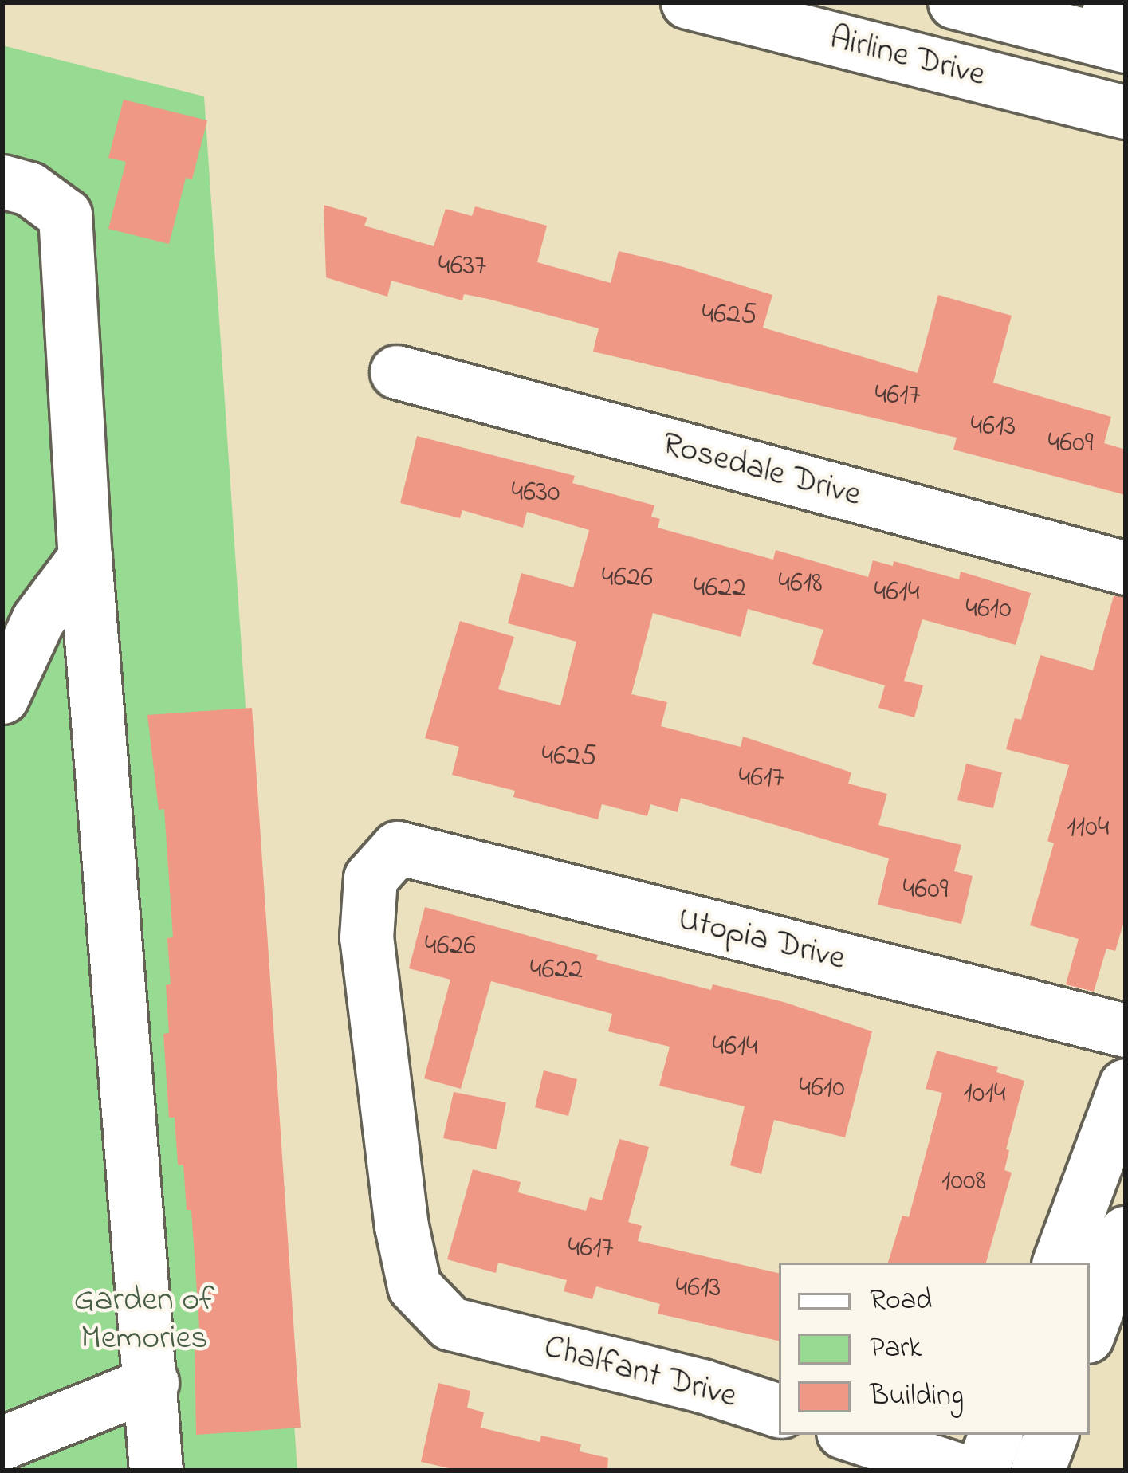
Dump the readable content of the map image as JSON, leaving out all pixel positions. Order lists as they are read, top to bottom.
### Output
{
  "streets": {
    "main road": [
      "Airline Drive",
      "Rosedale Drive",
      "Utopia Drive",
      "Chalfant Drive"
    ]
  },
  "crossings": [
    ["Utopia Drive", "Chalfant Drive"]
  ],
  "parks": ["Garden of Memories"],
  "house_numbers": [
    "4637",
    "4625",
    "4617",
    "4613",
    "4609",
    "4630",
    "4626",
    "4618",
    "4622",
    "4614",
    "4610",
    "4625",
    "4617",
    "1104",
    "4609",
    "4626",
    "4622",
    "4614",
    "4610",
    "1014",
    "1008",
    "4617",
    "4613"
  ],
  "legend": ["Road", "Park", "Building"]
}
